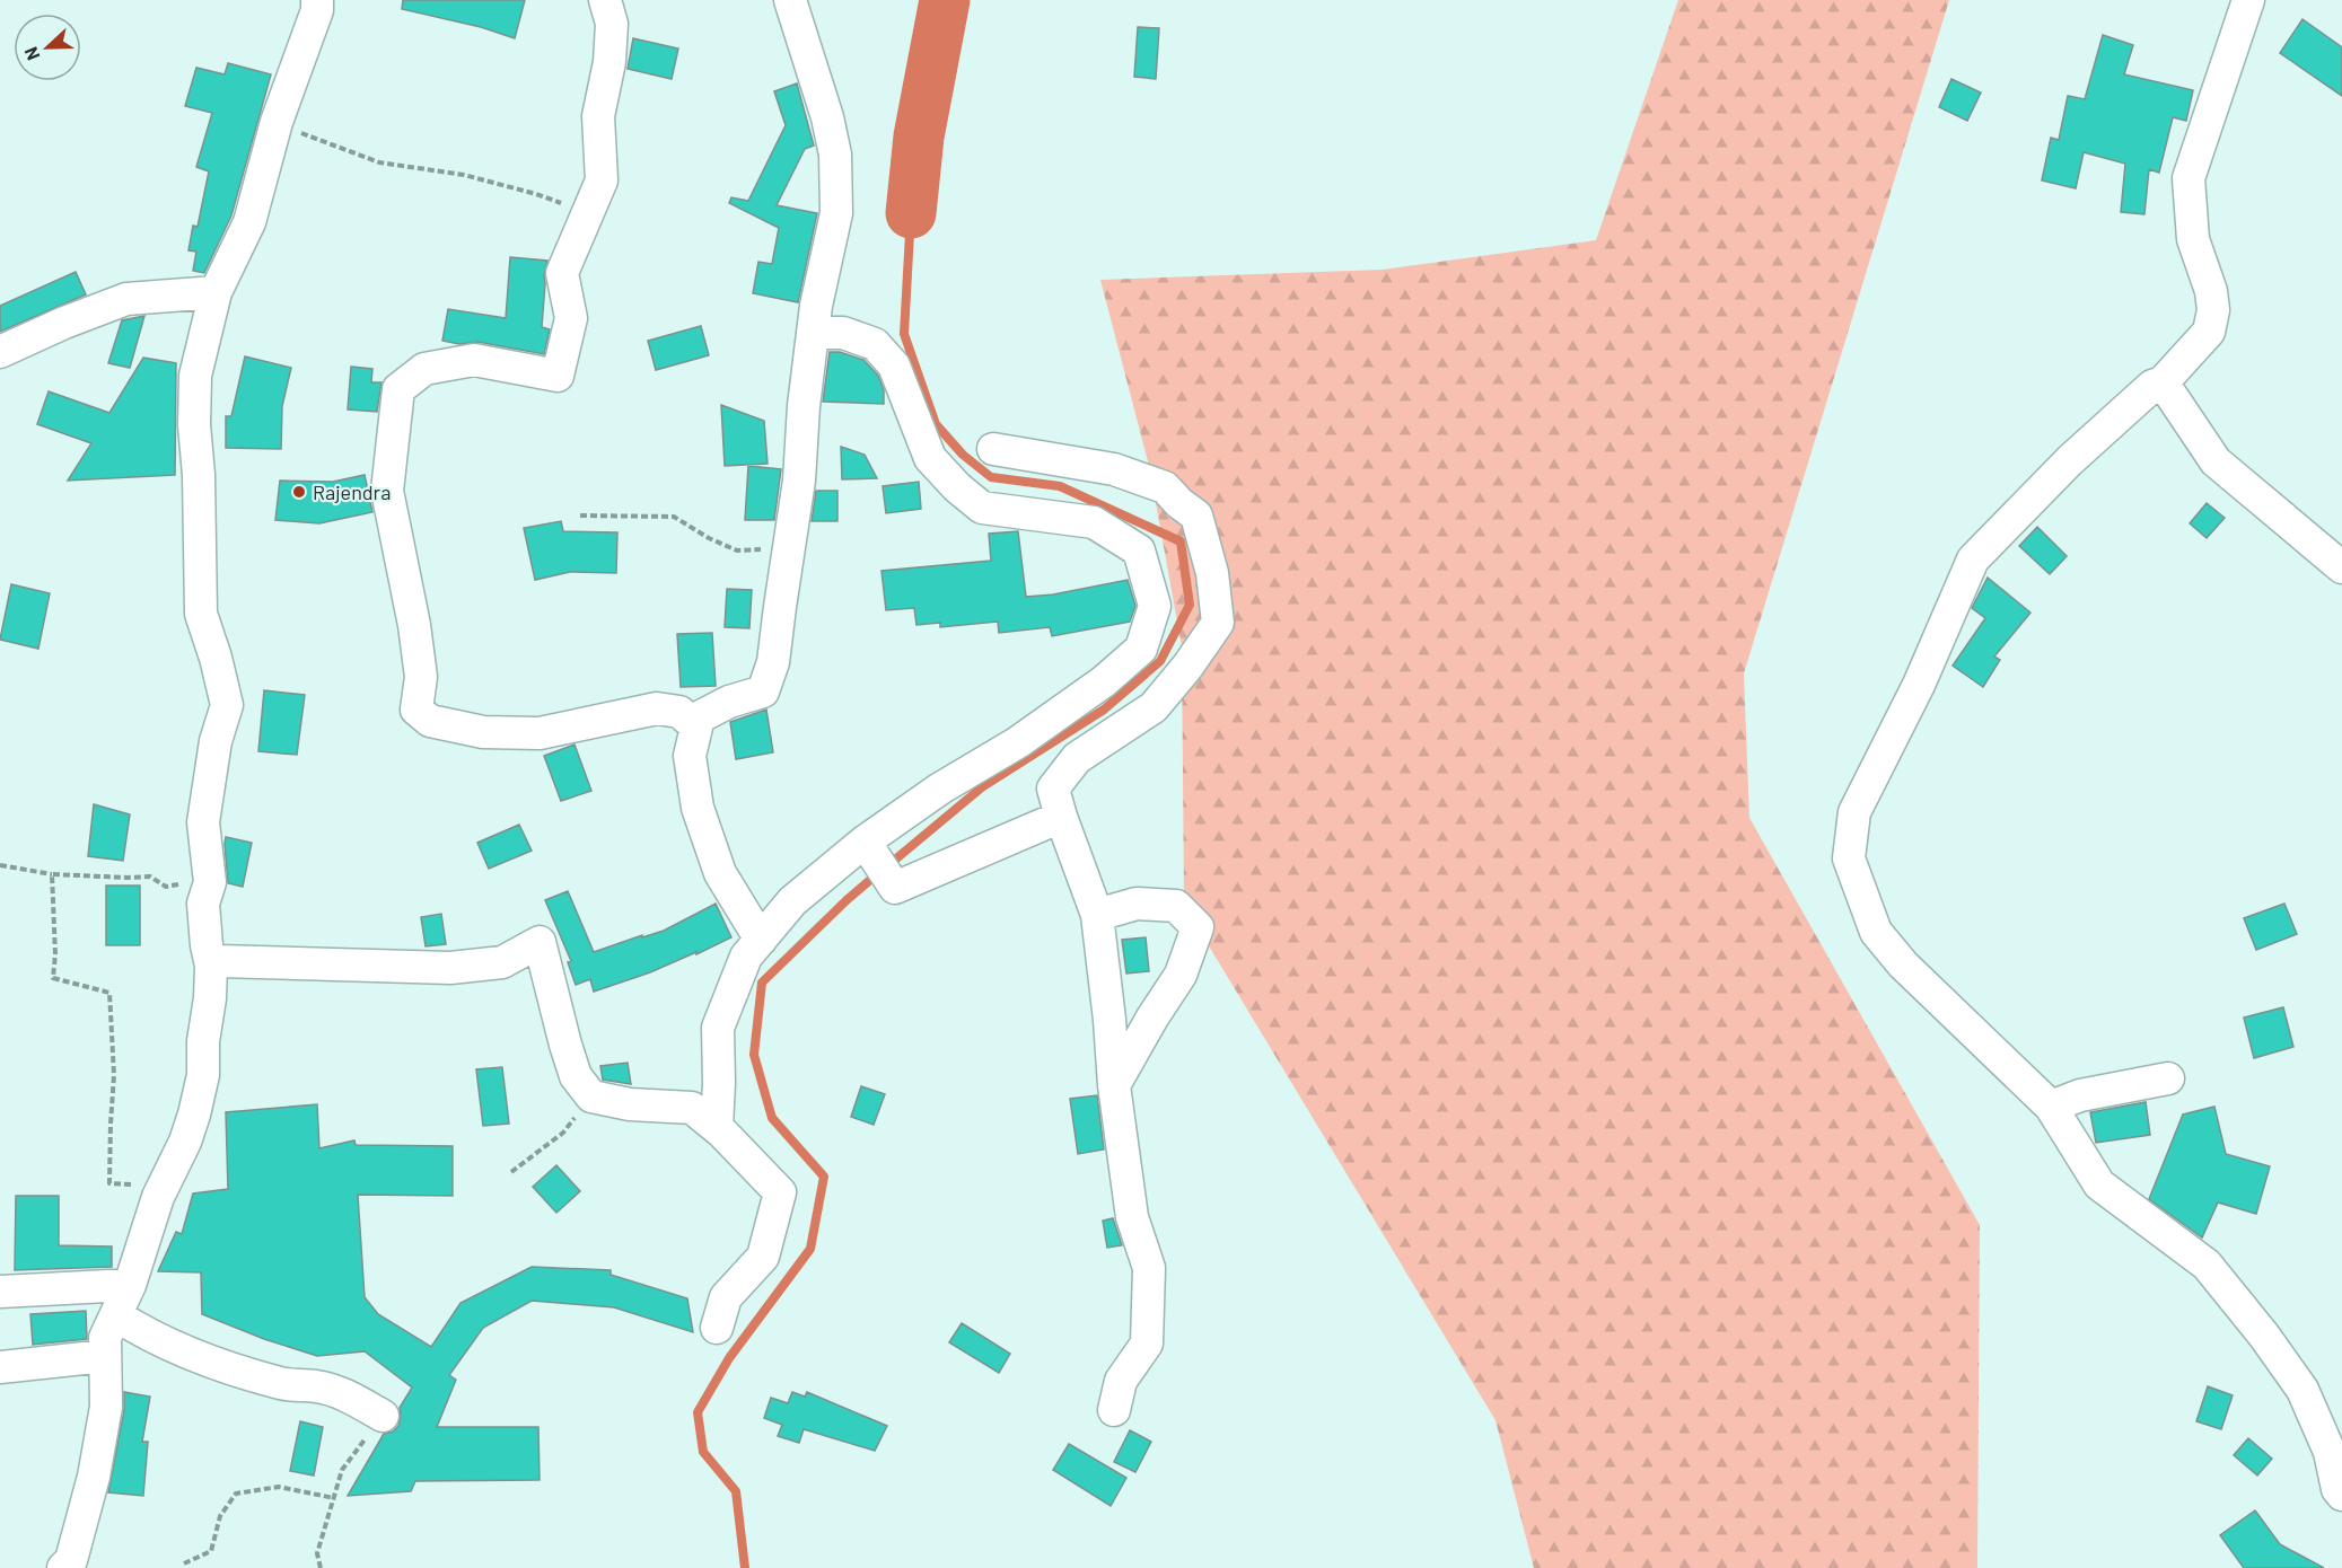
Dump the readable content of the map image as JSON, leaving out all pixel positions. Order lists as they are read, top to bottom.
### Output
{
  "places": ["Rajendra"],
  "north": "left"
}
